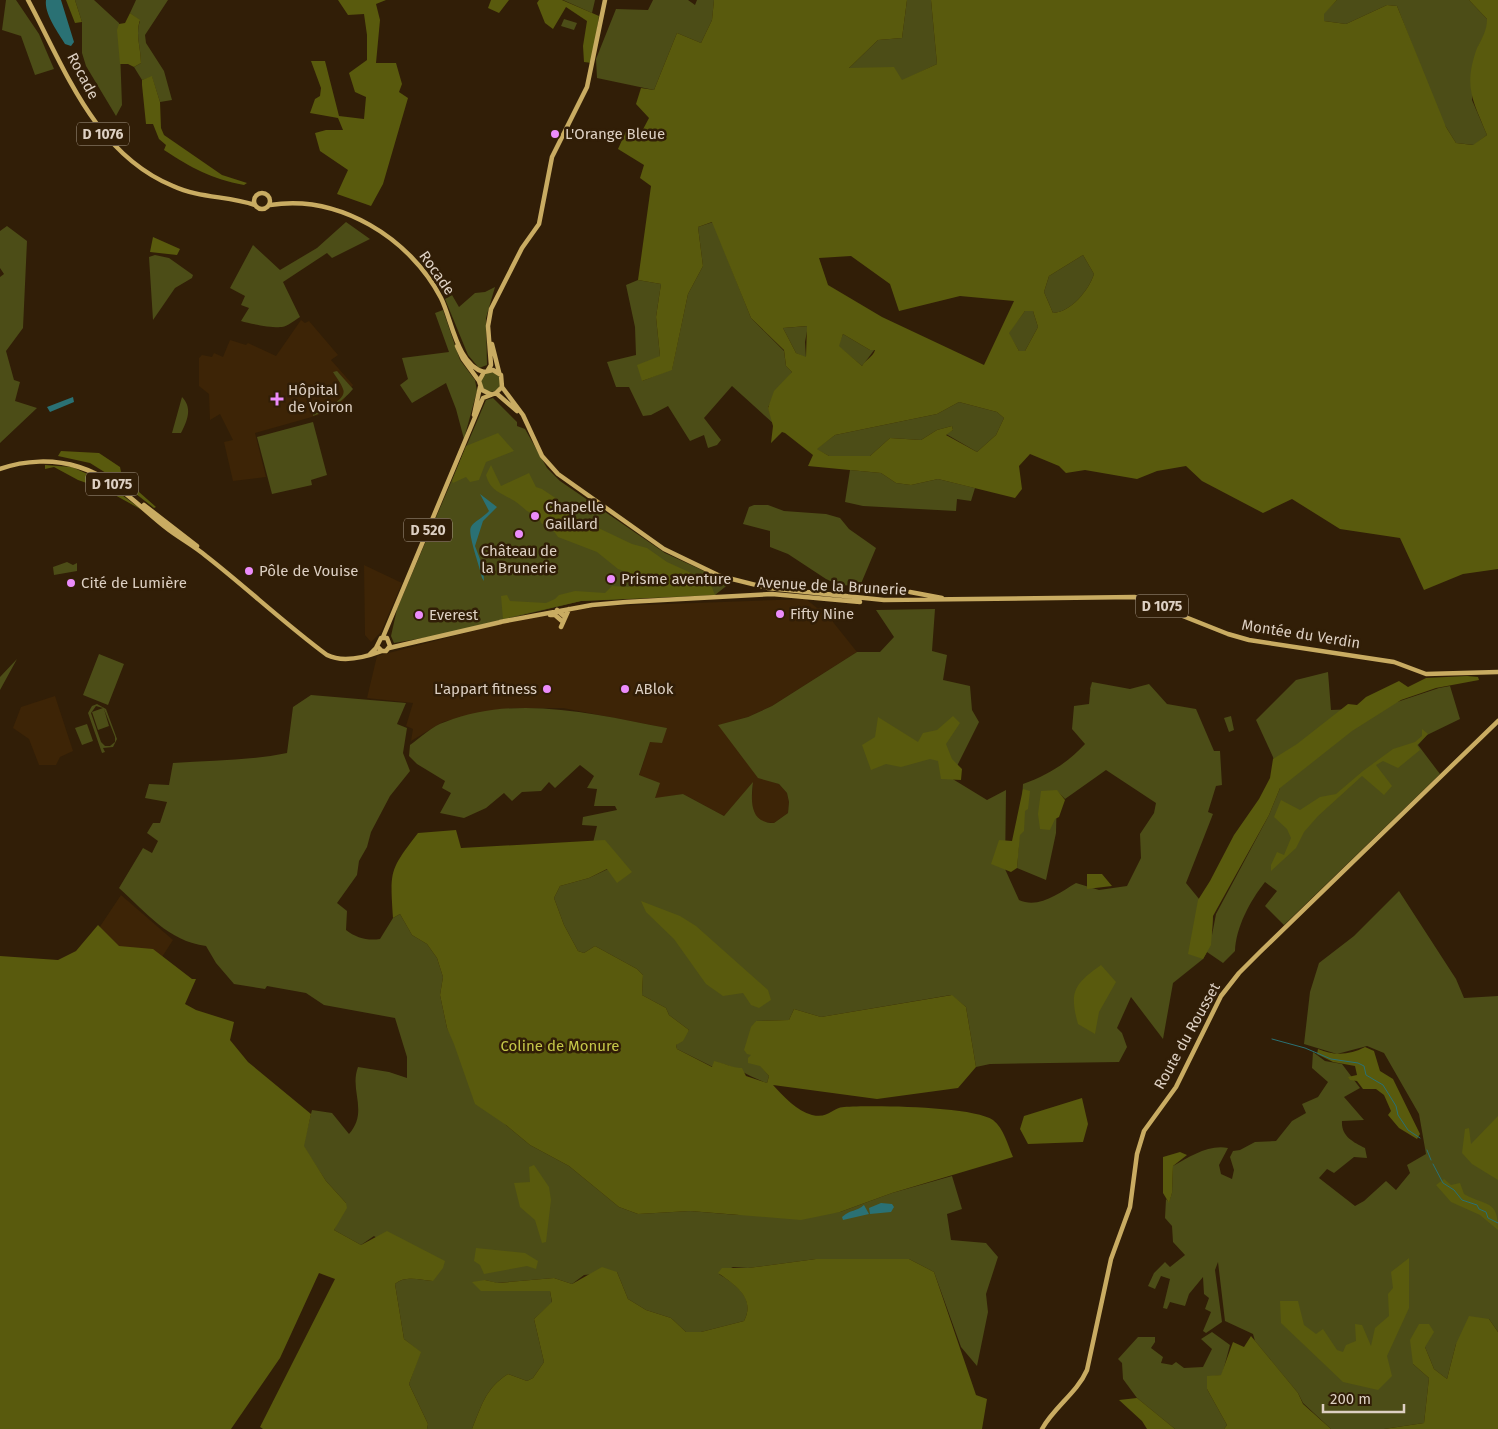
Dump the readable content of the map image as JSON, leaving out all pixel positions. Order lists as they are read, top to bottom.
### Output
{
  "streets": {
    "main road": [
      "Rocade",
      "D 1076",
      "D 1075",
      "D 520",
      "Avenue de la Brunerie",
      "Montée du Verdin",
      "Route du Rousset"
    ]
  },
  "crossings": [
    ["Rocade", "D 520"],
    ["D 1075", "Avenue de la Brunerie"],
    ["D 1075", "Montée du Verdin"],
    ["D 520", "Avenue de la Brunerie"],
    ["Avenue de la Brunerie", "Montée du Verdin"]
  ],
  "parks": ["Coline de Monure"],
  "places": {
    "other": [
      "L'Orange Bleue",
      "Chapelle Gaillard",
      "Château de la Brunerie",
      "Pôle de Vouise",
      "Prisme aventure",
      "Cité de Lumière",
      "Fifty Nine",
      "Everest",
      "L'appart fitness",
      "ABlok"
    ],
    "health": ["Hôpital de Voiron"]
  },
  "scale_bar": "200 m"
}
